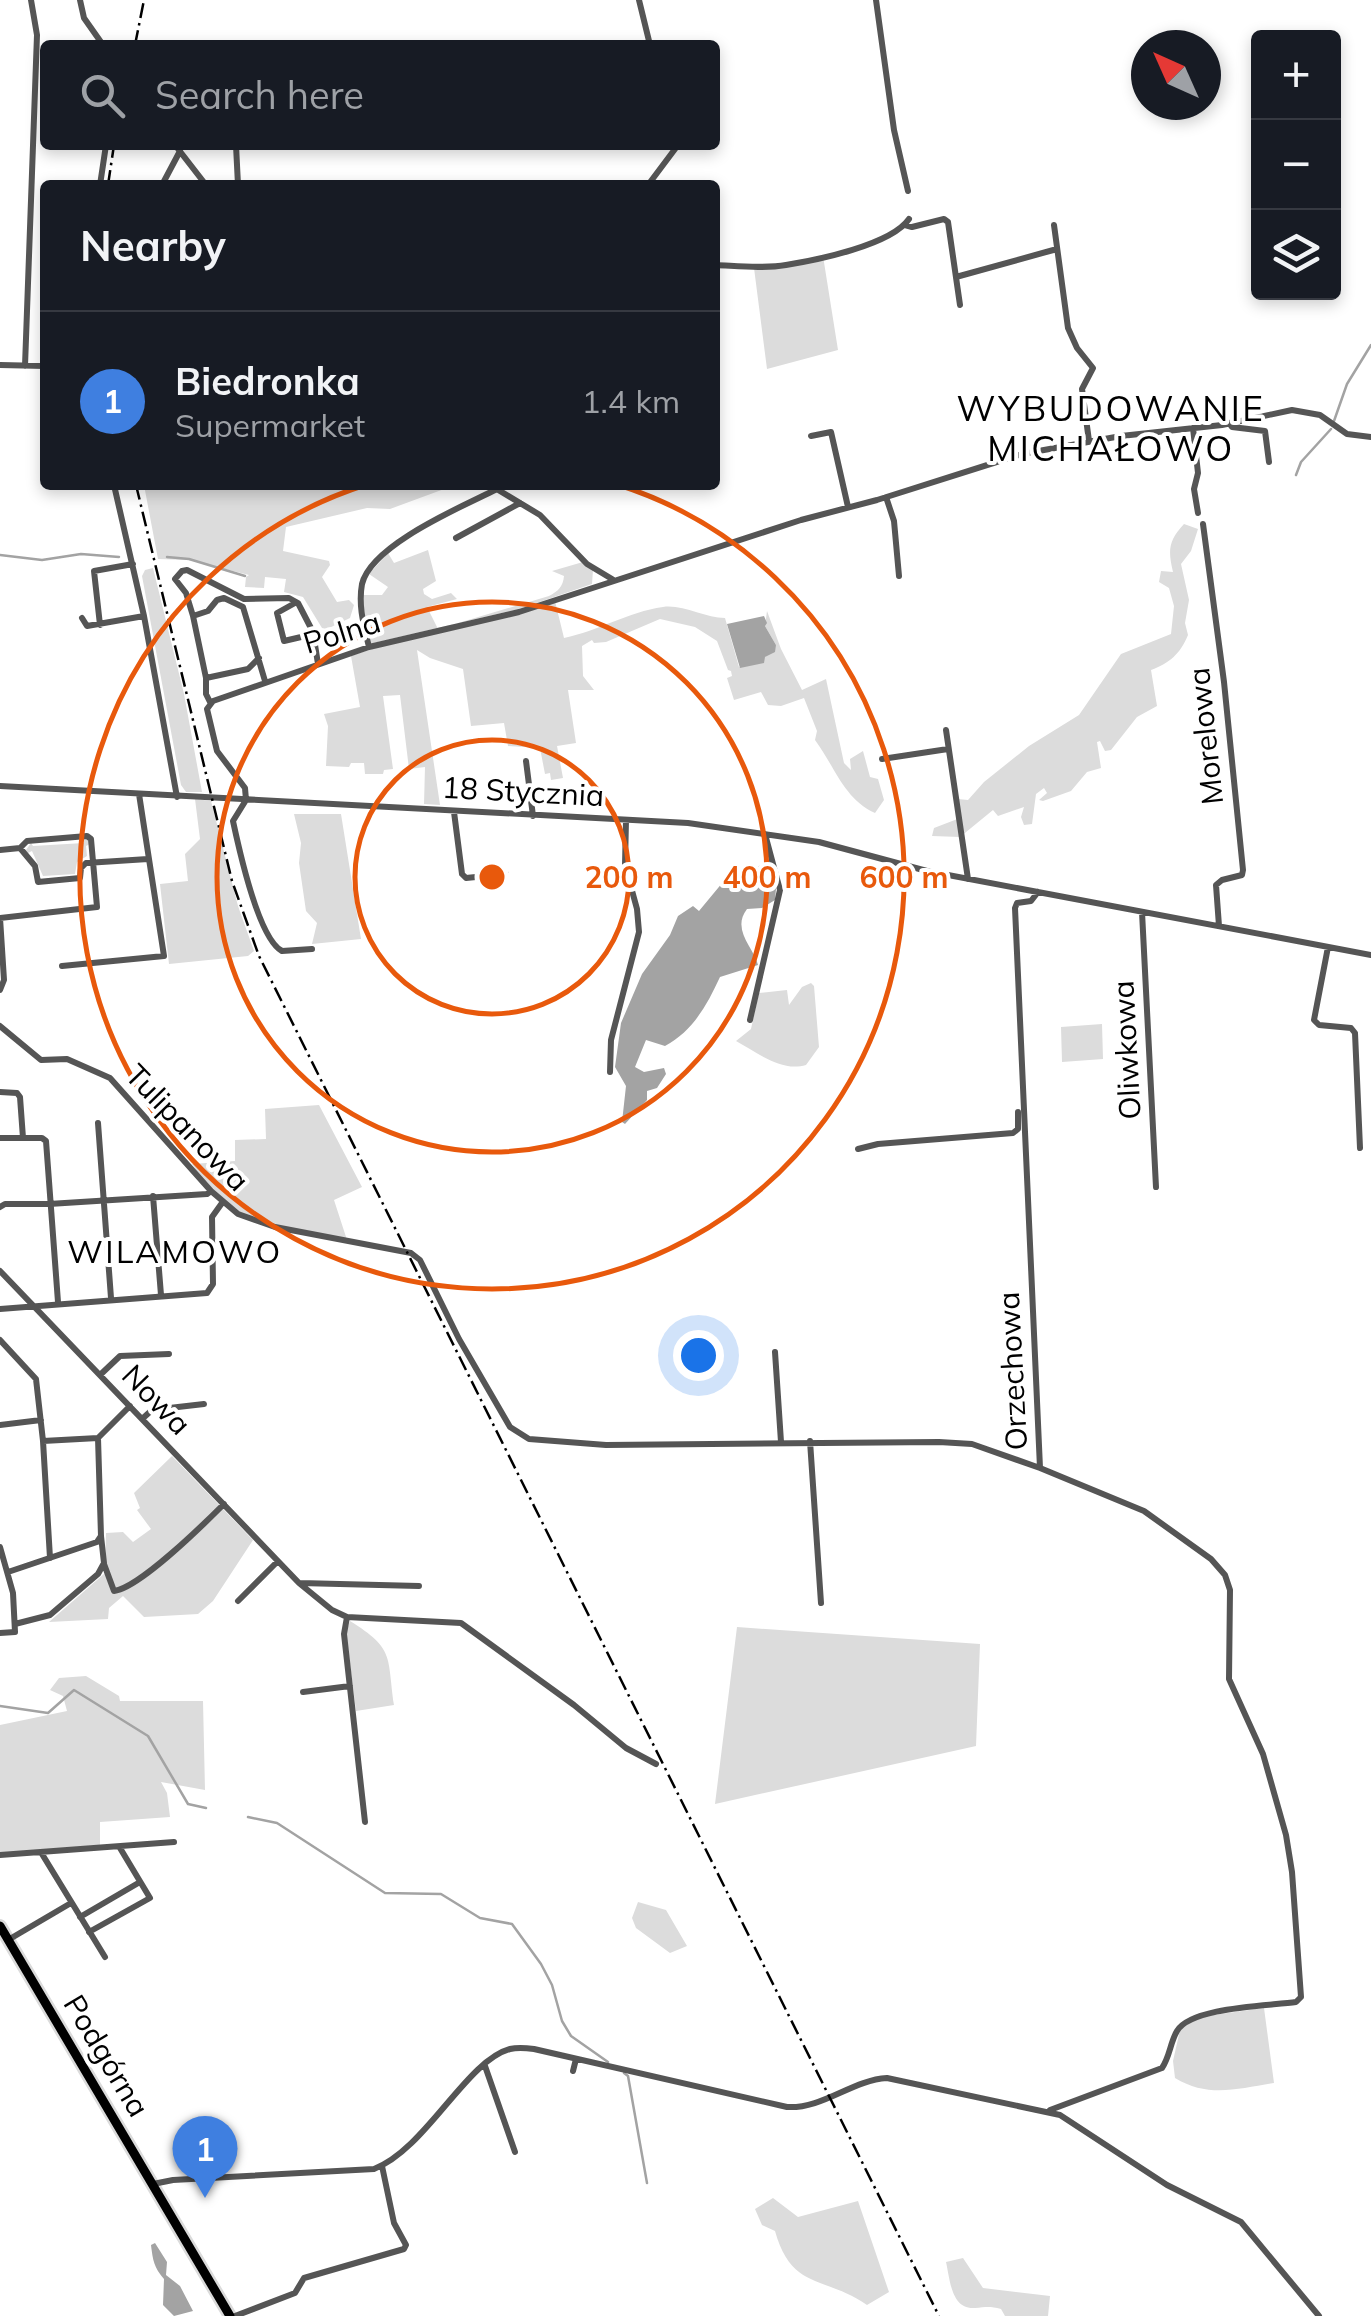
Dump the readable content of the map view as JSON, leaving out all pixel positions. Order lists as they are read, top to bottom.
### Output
{
  "streets": {
    "main road": ["Podgórna"],
    "street": [
      "Polna",
      "Morelowa",
      "18 Stycznia",
      "Oliwkowa",
      "Tulipanowa",
      "Orzechowa",
      "Nowa"
    ]
  },
  "crossings": [
    ["Morelowa", "18 Stycznia"],
    ["18 Stycznia", "Oliwkowa"],
    ["18 Stycznia", "Orzechowa"],
    ["Tulipanowa", "Orzechowa"]
  ],
  "districts": ["WYBUDOWANIE MICHAŁOWO", "WILAMOWO"],
  "north": "top left",
  "page": {
    "map_buttons": ["+", "−"],
    "search": "Search here",
    "heading": "Nearby",
    "list": [
      {
        "mark": "1",
        "name": "Biedronka",
        "note": "Supermarket",
        "value": "1.4 km"
      }
    ],
    "pins": "1"
  },
  "rings": ["200 m", "400 m", "600 m"]
}
